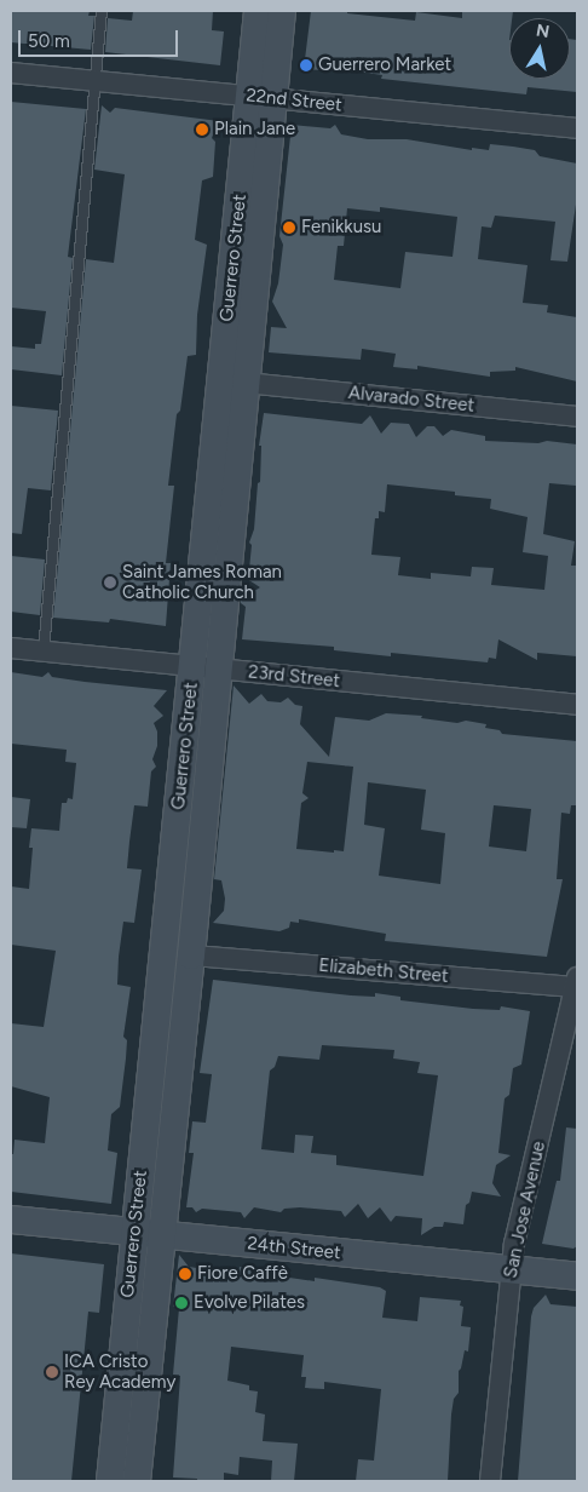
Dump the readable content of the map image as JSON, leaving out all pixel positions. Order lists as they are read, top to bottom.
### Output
{
  "streets": {
    "main road": ["Guerrero Street", "24th Street"],
    "street": [
      "22nd Street",
      "Alvarado Street",
      "23rd Street",
      "Elizabeth Street",
      "San Jose Avenue"
    ]
  },
  "crossings": [
    ["22nd Street", "Guerrero Street"],
    ["Guerrero Street", "Alvarado Street"],
    ["Guerrero Street", "23rd Street"],
    ["Guerrero Street", "Elizabeth Street"],
    ["Guerrero Street", "24th Street"],
    ["Elizabeth Street", "San Jose Avenue"],
    ["San Jose Avenue", "24th Street"]
  ],
  "places": [
    "Guerrero Market",
    "Plain Jane",
    "Fenikkusu",
    "Saint James Roman Catholic Church",
    "Fiore Caffè",
    "Evolve Pilates",
    "ICA Cristo Rey Academy"
  ],
  "scale_bar": "50 m",
  "north": "top"
}
